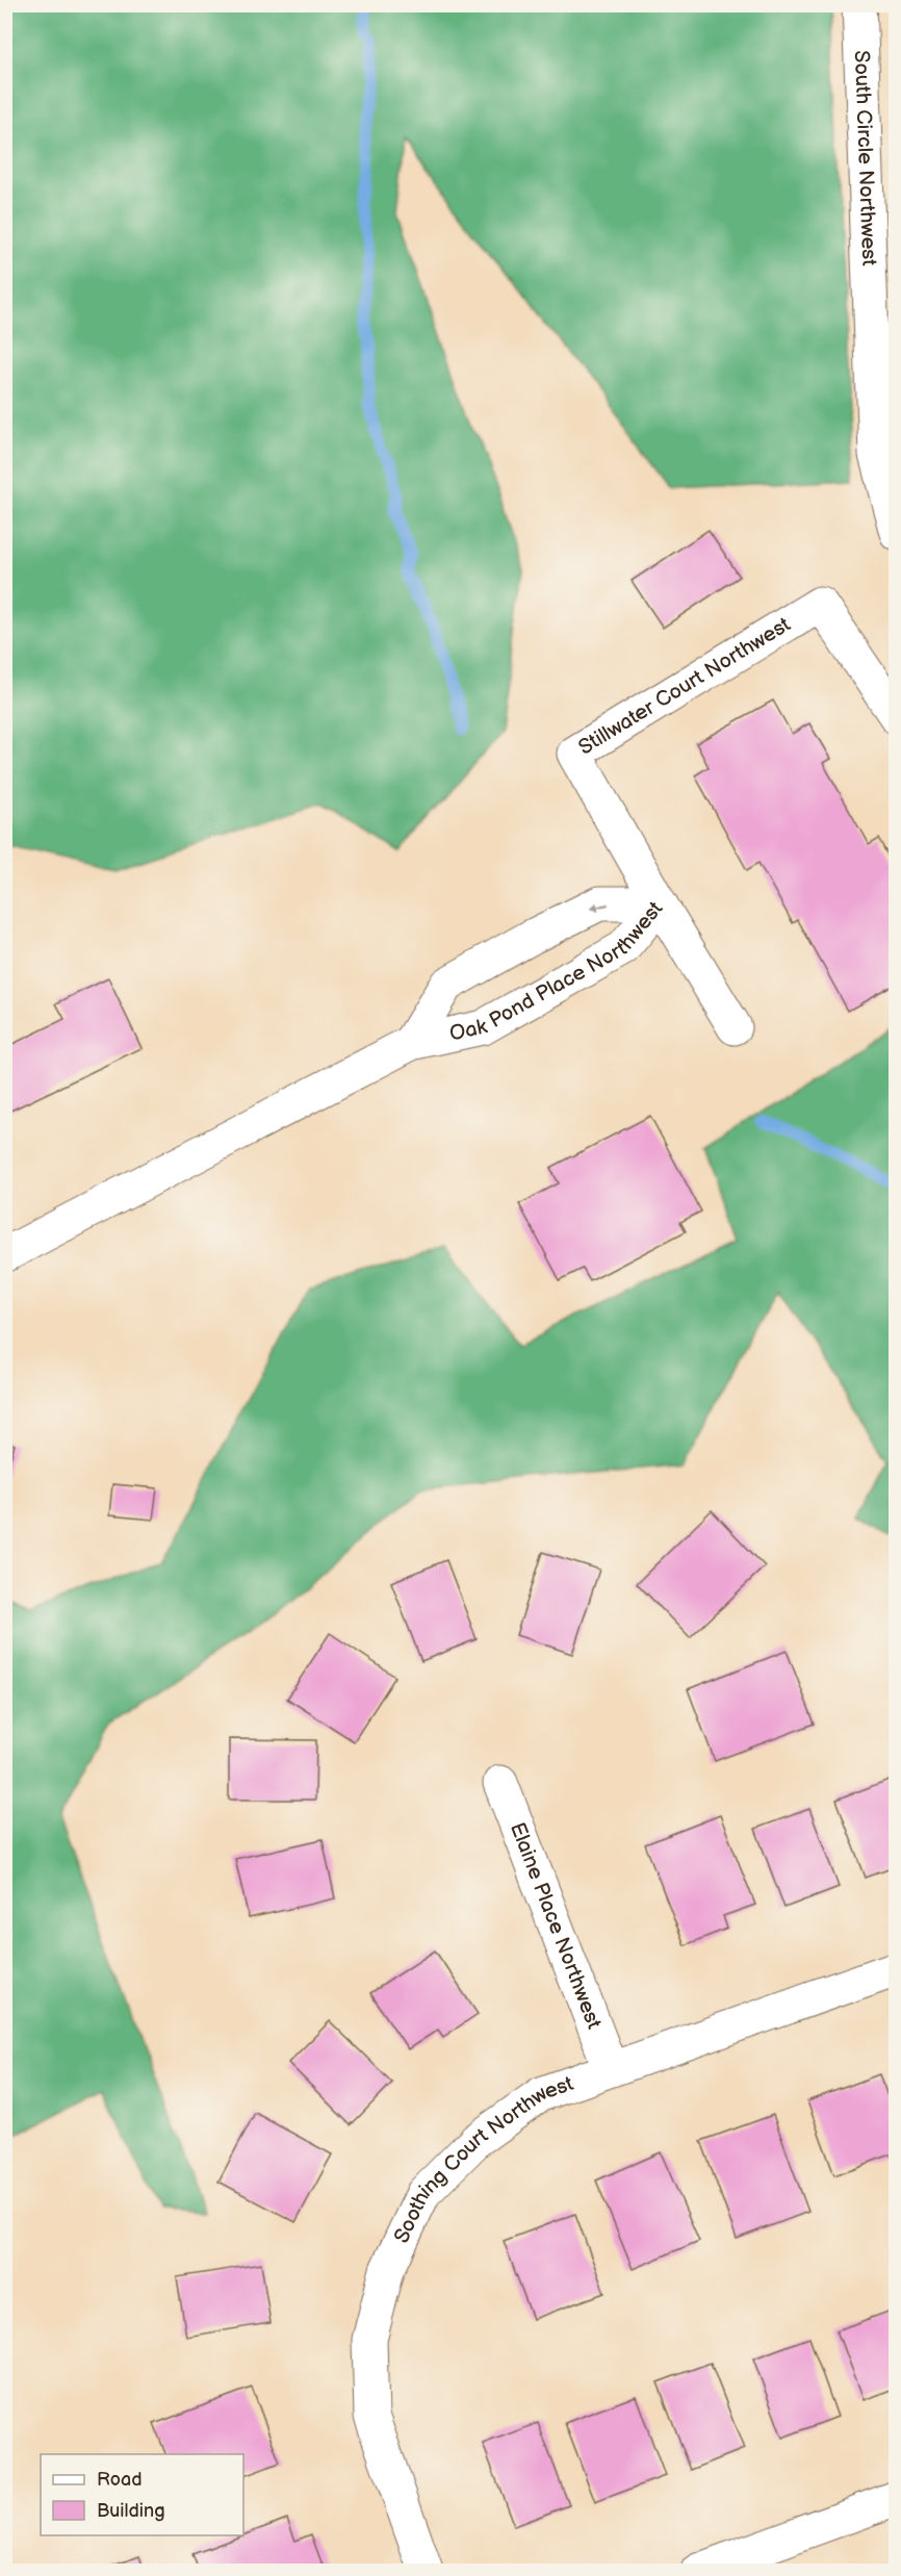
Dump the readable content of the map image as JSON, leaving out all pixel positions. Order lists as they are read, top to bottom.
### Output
{
  "streets": {
    "street": [
      "South Circle Northwest",
      "Stillwater Court Northwest",
      "Oak Pond Place Northwest",
      "Elaine Place Northwest",
      "Soothing Court Northwest"
    ]
  },
  "crossings": [
    ["Stillwater Court Northwest", "Oak Pond Place Northwest"],
    ["Elaine Place Northwest", "Soothing Court Northwest"]
  ],
  "legend": ["Road", "Building"]
}
